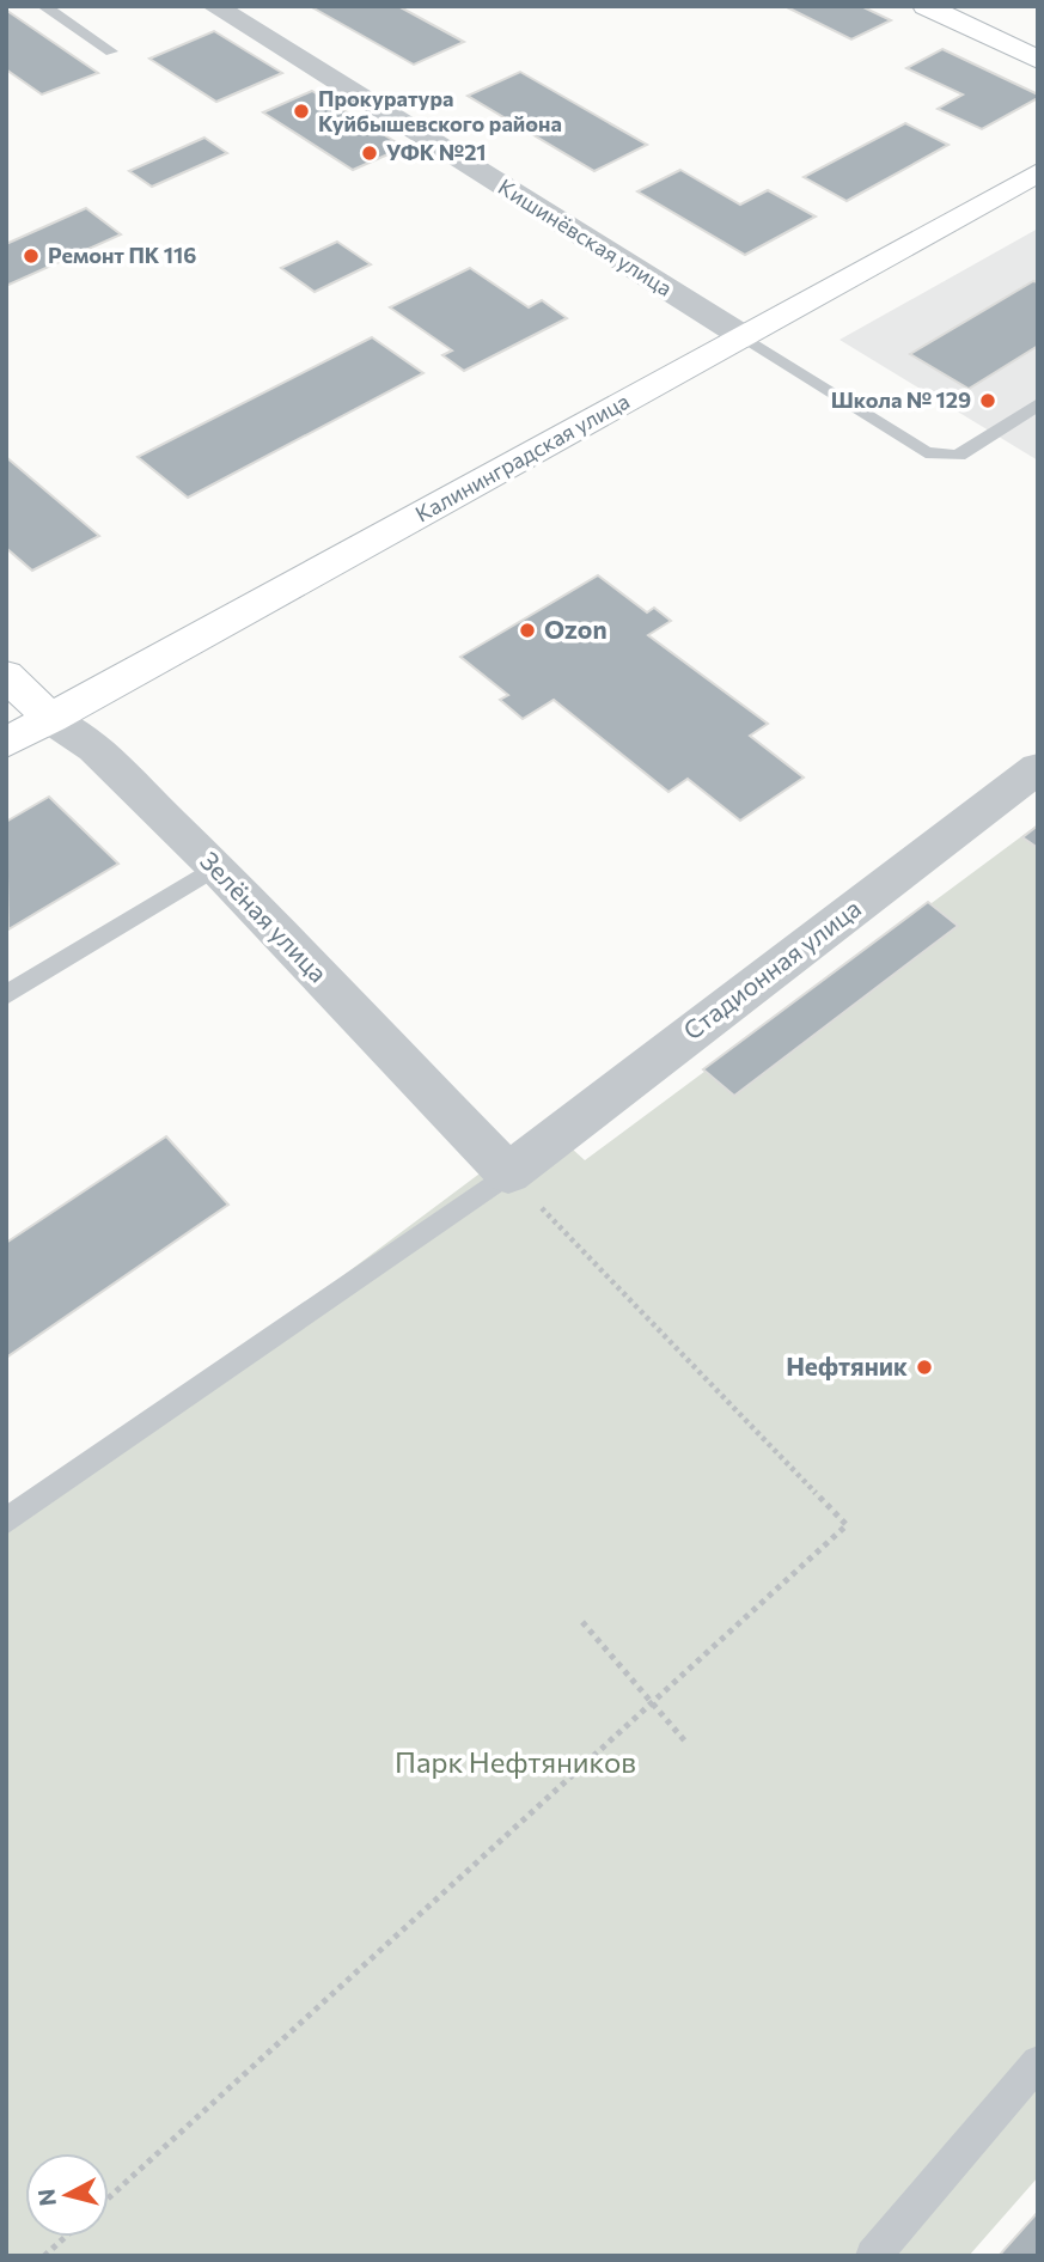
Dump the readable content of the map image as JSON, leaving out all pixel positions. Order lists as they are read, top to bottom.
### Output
{
  "streets": {
    "street": [
      "Кишинёвская улица",
      "Калининградская улица",
      "Зелёная улица",
      "Стадионная улица"
    ]
  },
  "crossings": [
    ["Кишинёвская улица", "Калининградская улица"],
    ["Калининградская улица", "Зелёная улица"],
    ["Зелёная улица", "Стадионная улица"]
  ],
  "parks": ["Парк Нефтяников"],
  "places": [
    "Прокуратура Куйбышевского района",
    "УФК №21",
    "Ремонт ПК 116",
    "Школа № 129",
    "Ozon",
    "Нефтяник"
  ],
  "north": "left"
}
